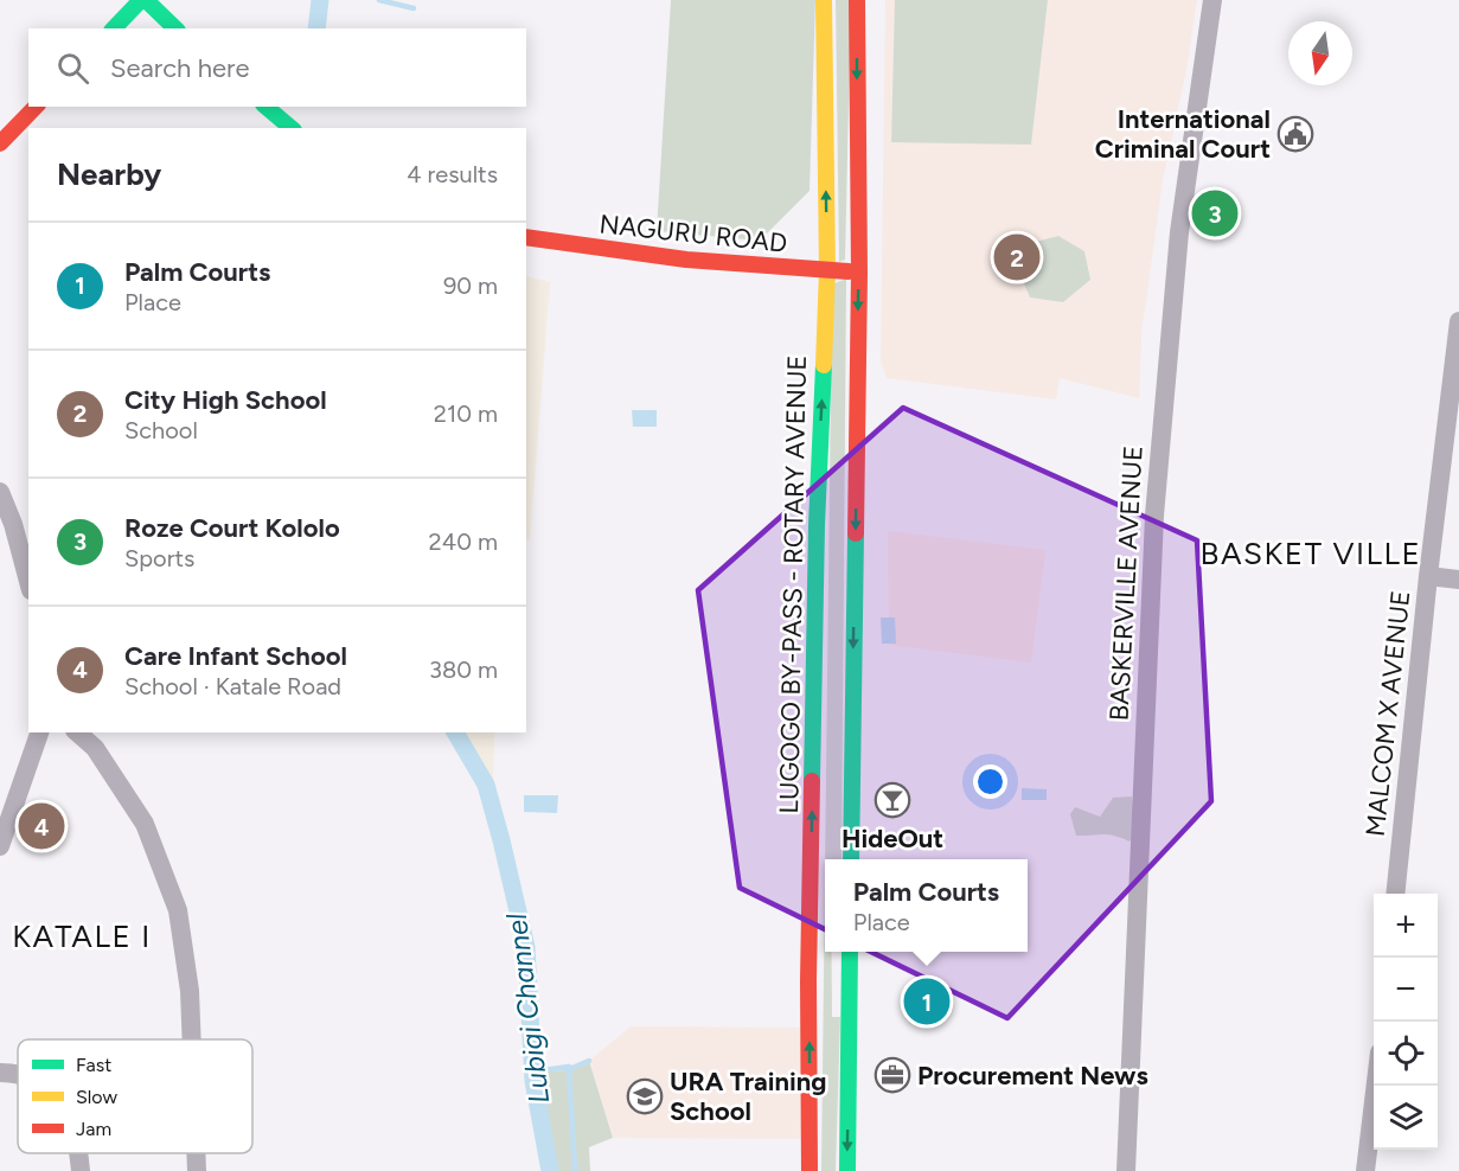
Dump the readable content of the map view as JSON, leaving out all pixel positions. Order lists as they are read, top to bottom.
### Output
{
  "streets": {
    "main road": ["NAGURU ROAD", "LUGOGO BY-PASS - ROTARY AVENUE"],
    "street": ["BASKERVILLE AVENUE", "MALCOM X AVENUE"]
  },
  "crossings": [
    ["NAGURU ROAD", "LUGOGO BY-PASS - ROTARY AVENUE"]
  ],
  "districts": ["BASKET VILLE", "KATALE I"],
  "water": ["Lubigi Channel"],
  "places": {
    "public building": ["International Criminal Court"],
    "bar": ["HideOut"],
    "office": ["Procurement News"],
    "school or university": ["URA Training School"]
  },
  "legend": ["Fast", "Slow", "Jam"],
  "north": "bottom",
  "page": {
    "search": "Search here",
    "heading": ["Nearby", "4 results"],
    "pins": [
      "3",
      "2",
      "4",
      "1"
    ],
    "list": [
      {
        "mark": "1",
        "name": "Palm Courts",
        "note": "Place",
        "value": "90 m"
      },
      {
        "mark": "2",
        "name": "City High School",
        "note": "School",
        "value": "210 m"
      },
      {
        "mark": "3",
        "name": "Roze Court Kololo",
        "note": "Sports",
        "value": "240 m"
      },
      {
        "mark": "4",
        "name": "Care Infant School",
        "note": "School · Katale Road",
        "value": "380 m"
      }
    ],
    "popup": ["Palm Courts", "Place"],
    "map_buttons": ["+", "−"]
  }
}
